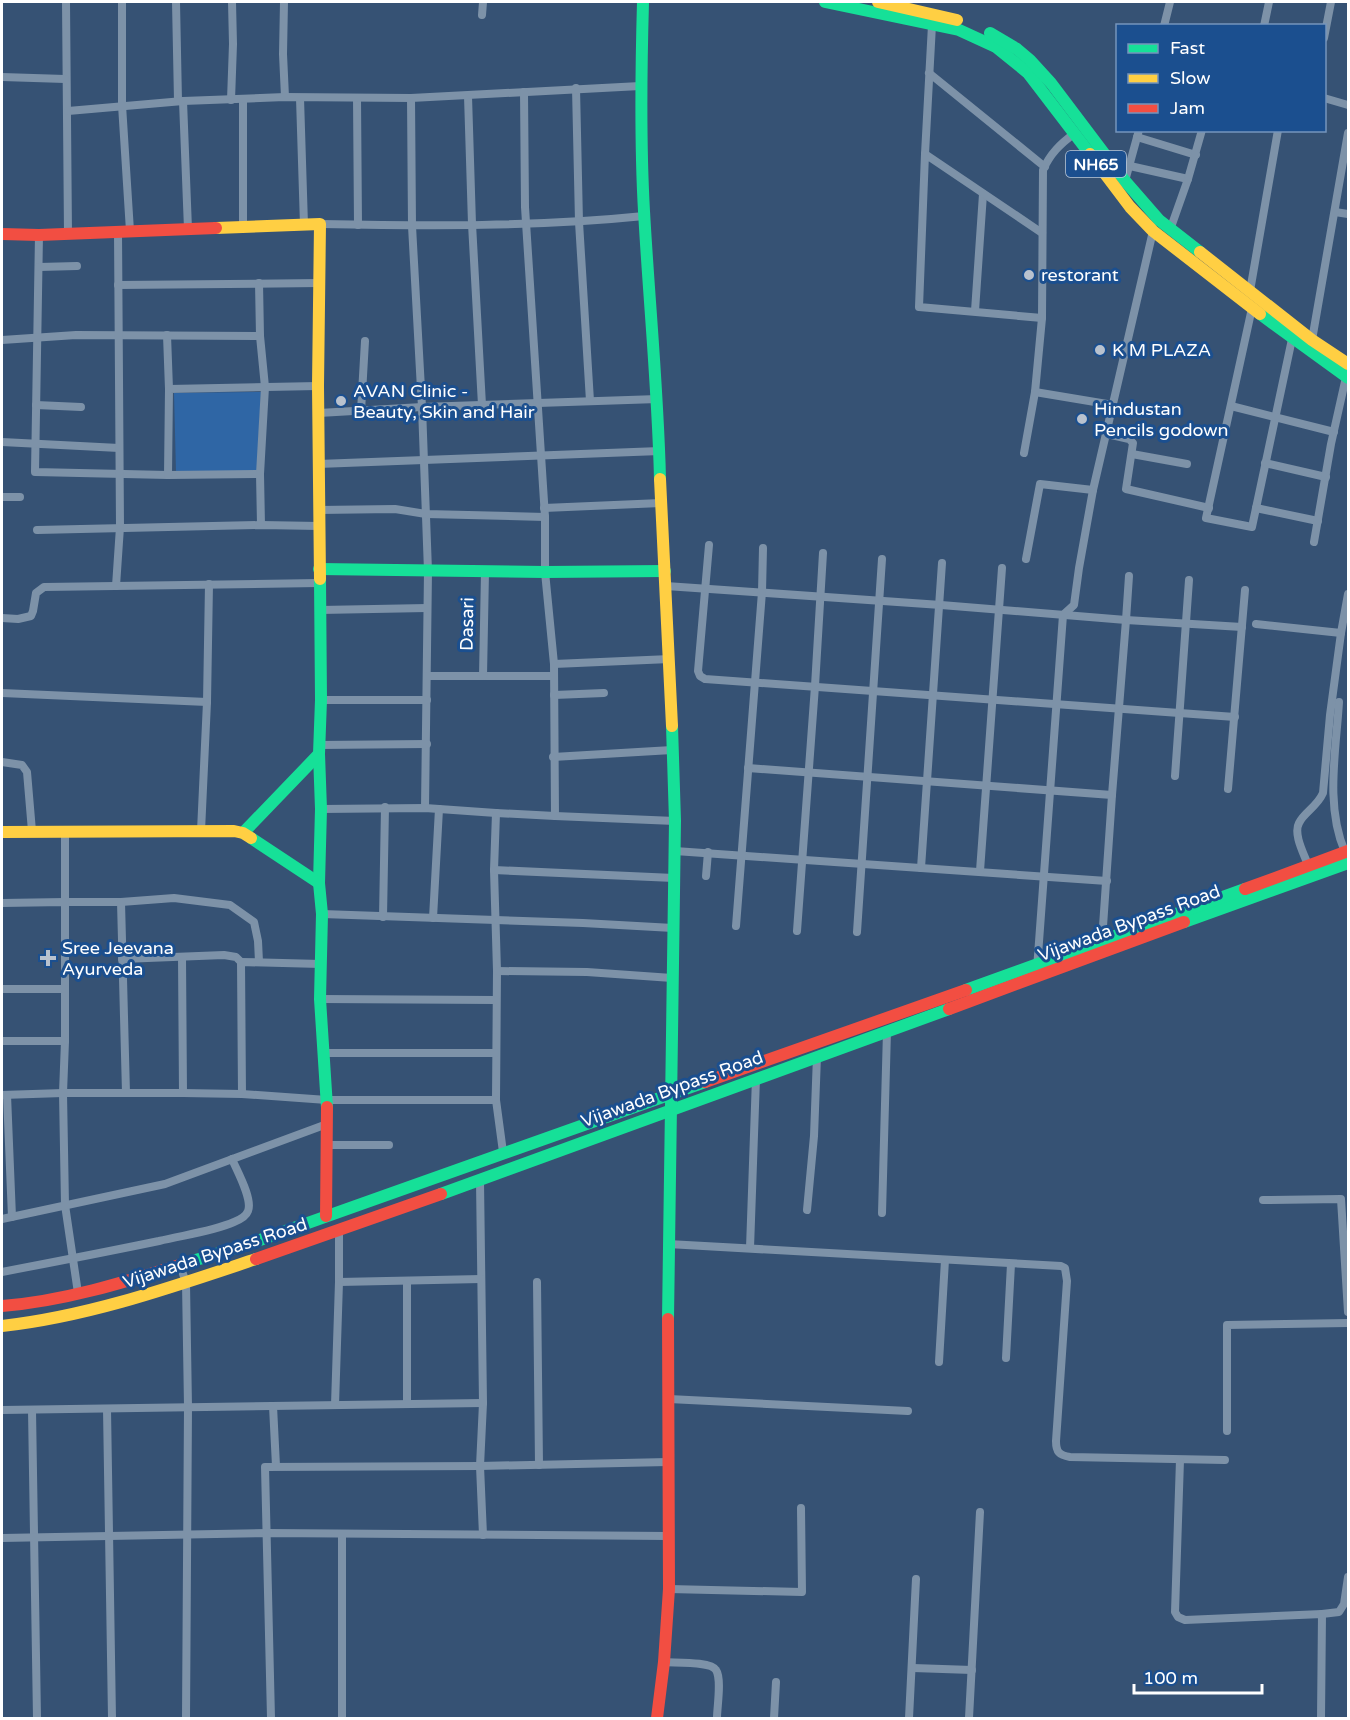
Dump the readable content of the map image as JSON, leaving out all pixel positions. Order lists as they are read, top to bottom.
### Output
{
  "streets": {
    "main road": ["NH65", "Vijawada Bypass Road"],
    "street": ["Dasari"]
  },
  "places": {
    "other": [
      "restorant",
      "K M PLAZA",
      "AVAN Clinic - Beauty, Skin and Hair",
      "Hindustan Pencils godown"
    ],
    "health": ["Sree Jeevana Ayurveda"]
  },
  "legend": ["Fast", "Slow", "Jam"],
  "scale_bar": "100 m"
}
